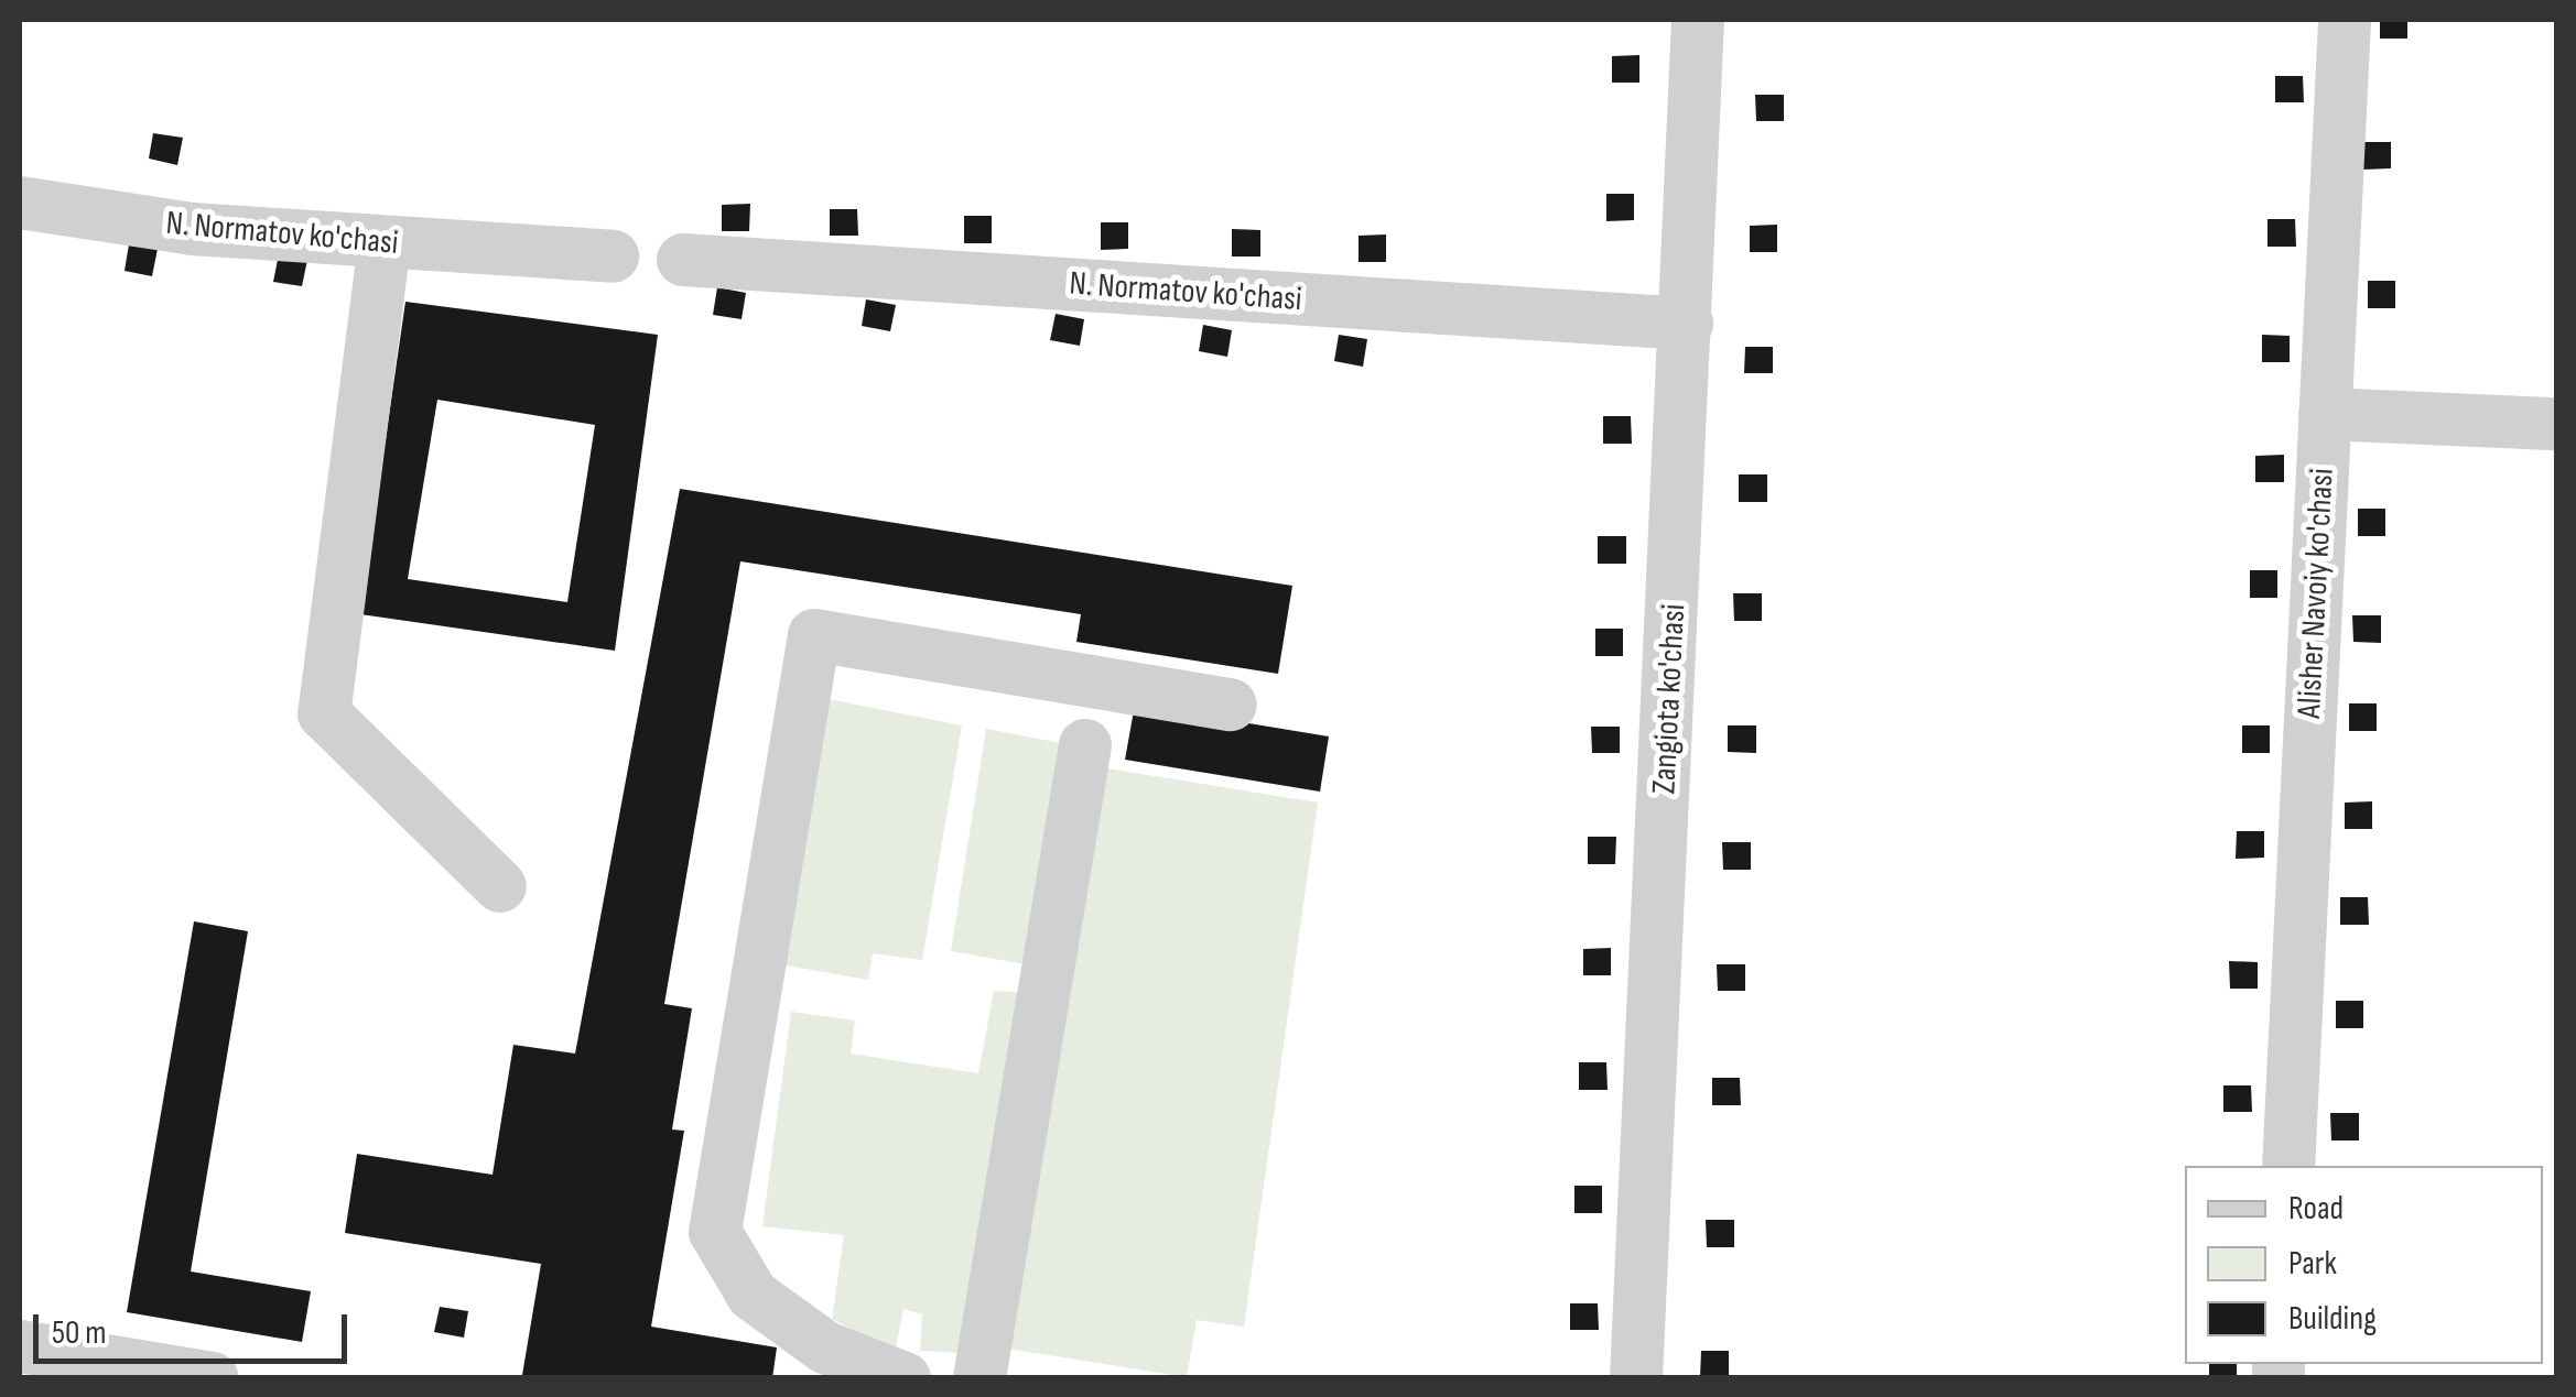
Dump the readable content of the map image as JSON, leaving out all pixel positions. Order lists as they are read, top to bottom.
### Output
{
  "streets": {
    "street": ["N. Normatov ko'chasi", "Alisher Navoiy ko'chasi", "Zangiota ko'chasi"]
  },
  "crossings": [
    ["N. Normatov ko'chasi", "Zangiota ko'chasi"]
  ],
  "legend": ["Road", "Park", "Building"],
  "scale_bar": "50 m"
}
